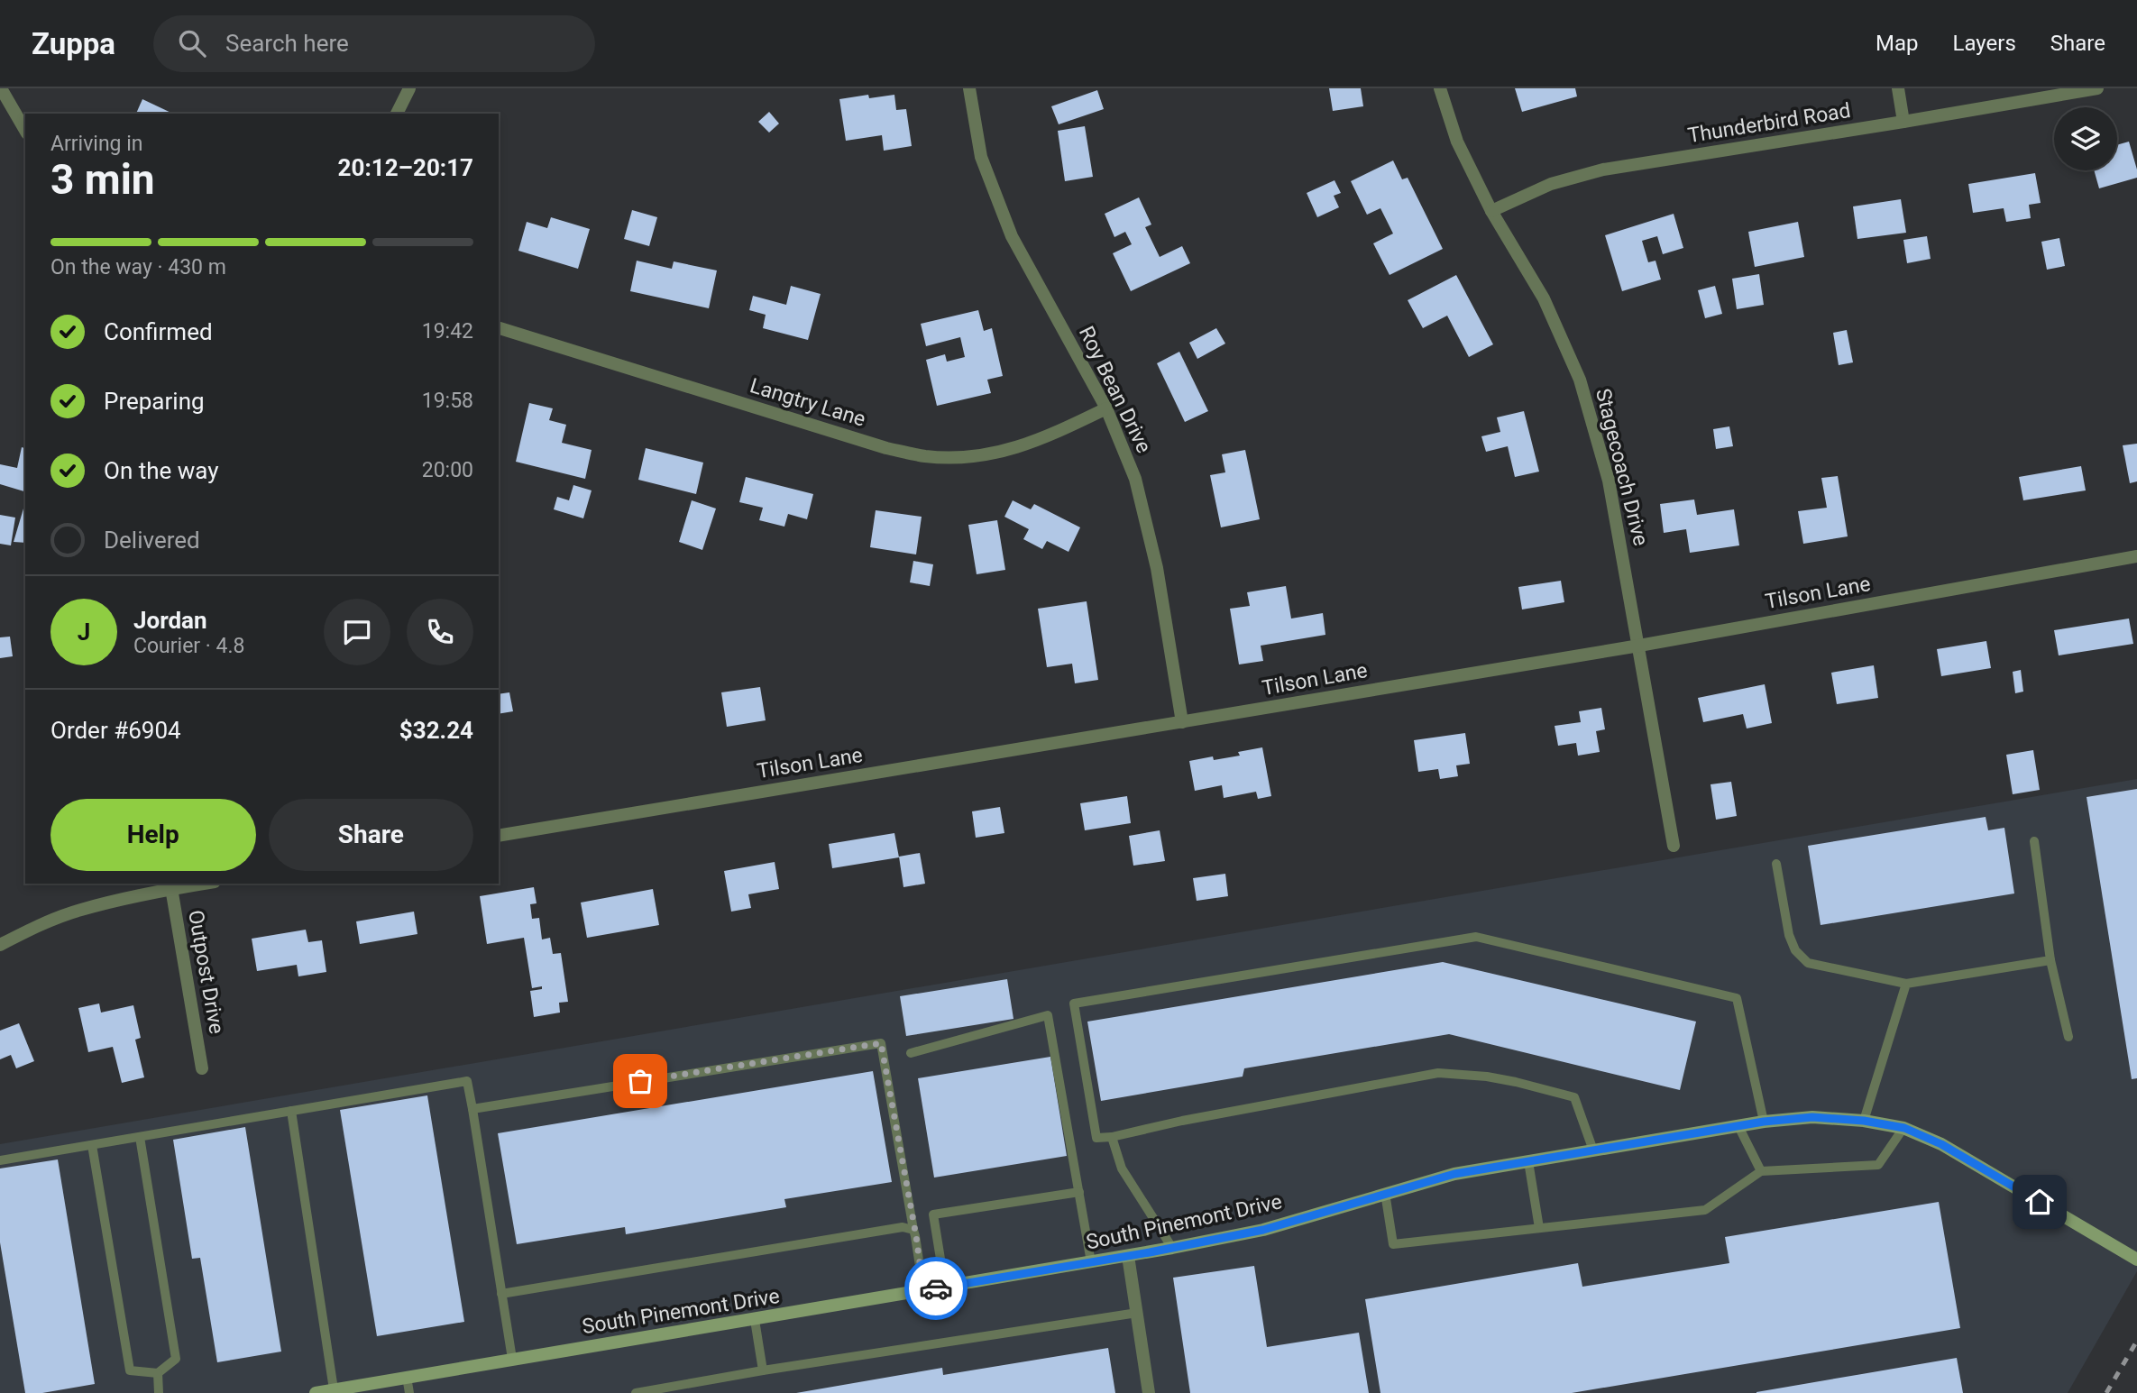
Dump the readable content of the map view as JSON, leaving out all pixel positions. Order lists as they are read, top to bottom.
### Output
{
  "streets": {
    "street": [
      "Thunderbird Road",
      "Roy Bean Drive",
      "Langtry Lane",
      "Stagecoach Drive",
      "Tilson Lane",
      "Outpost Drive",
      "South Pinemont Drive"
    ]
  },
  "crossings": [
    ["Thunderbird Road", "Stagecoach Drive"],
    ["Roy Bean Drive", "Langtry Lane"],
    ["Roy Bean Drive", "Tilson Lane"],
    ["Stagecoach Drive", "Tilson Lane"]
  ],
  "page": {
    "header": "Zuppa",
    "search": "Search here",
    "nav": ["Map", "Layers", "Share"],
    "heading": ["3 min", "Arriving in", "20:12–20:17"],
    "panel": [
      "Jordan",
      "Courier · 4.8",
      "Order #6904",
      "$32.24"
    ],
    "bar": "On the way · 430 m",
    "list": [
      ["Confirmed", "19:42"],
      ["Preparing", "19:58"],
      ["On the way", "20:00"],
      "Delivered"
    ],
    "round": "J",
    "buttons": ["Help", "Share"]
  }
}
